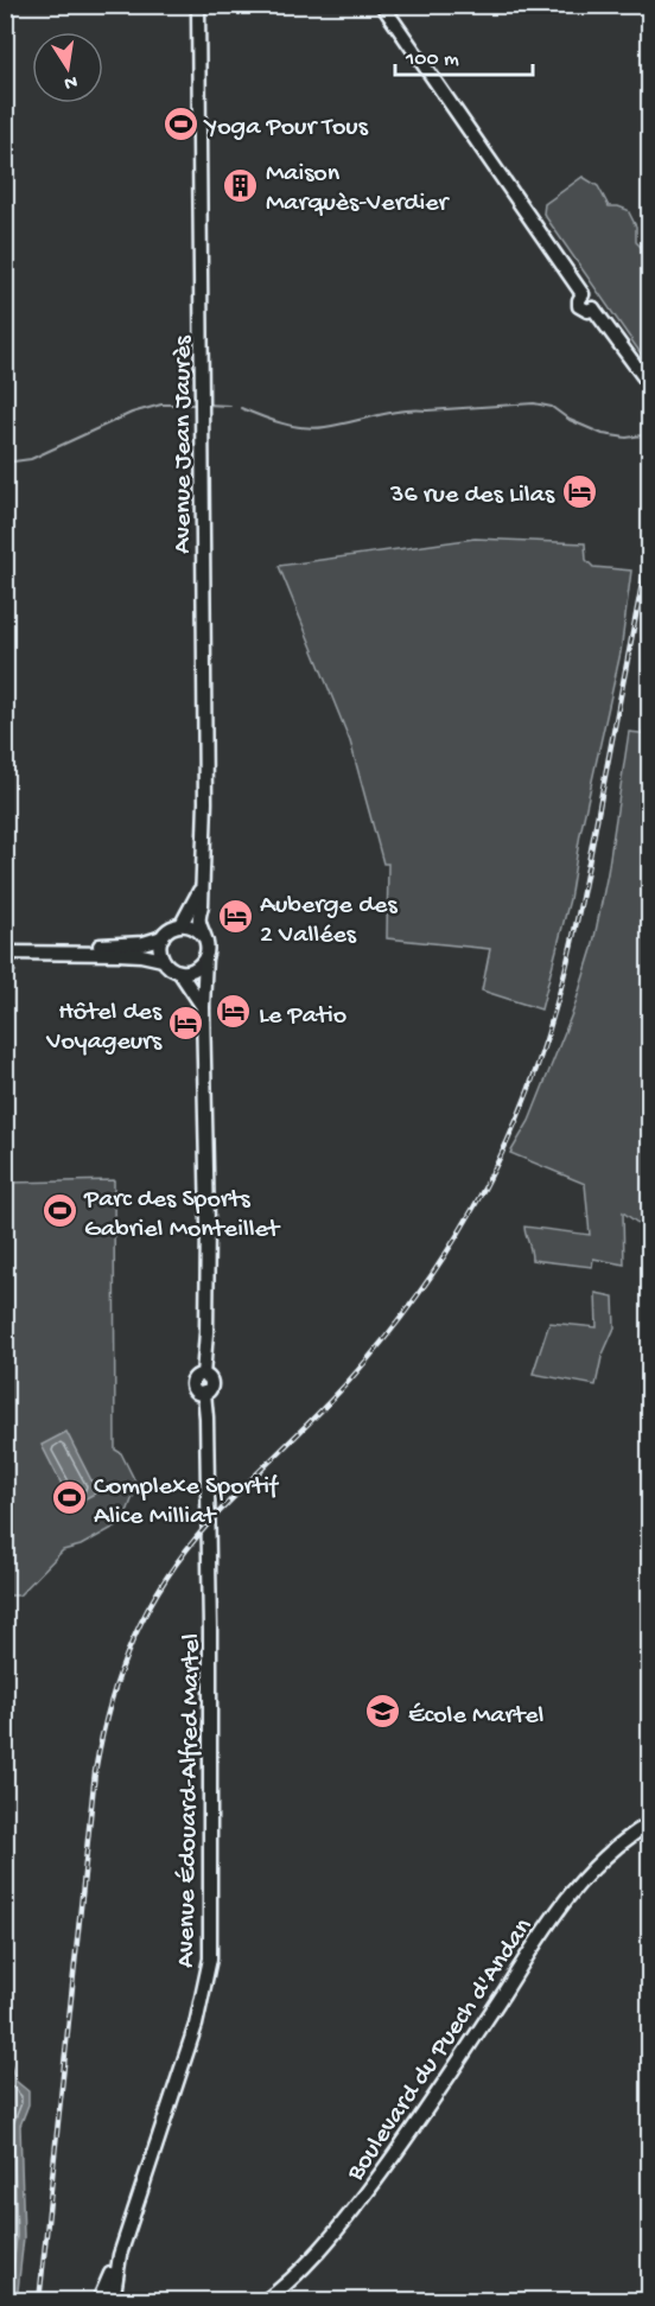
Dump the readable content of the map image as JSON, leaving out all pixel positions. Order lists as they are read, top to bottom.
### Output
{
  "streets": {
    "main road": ["Avenue Jean Jaurès", "Avenue Édouard-Alfred Martel", "Boulevard du Puech d'Andan"]
  },
  "places": {
    "sports": ["Yoga Pour Tous", "Parc des Sports Gabriel Monteillet", "Complexe Sportif Alice Milliat"],
    "building": ["Maison Marquès-Verdier"],
    "hotel": [
      "36 rue des Lilas",
      "Auberge des 2 Vallées",
      "Le Patio",
      "Hôtel des Voyageurs"
    ],
    "school or university": ["École Martel"]
  },
  "scale_bar": "100 m",
  "north": "bottom"
}
